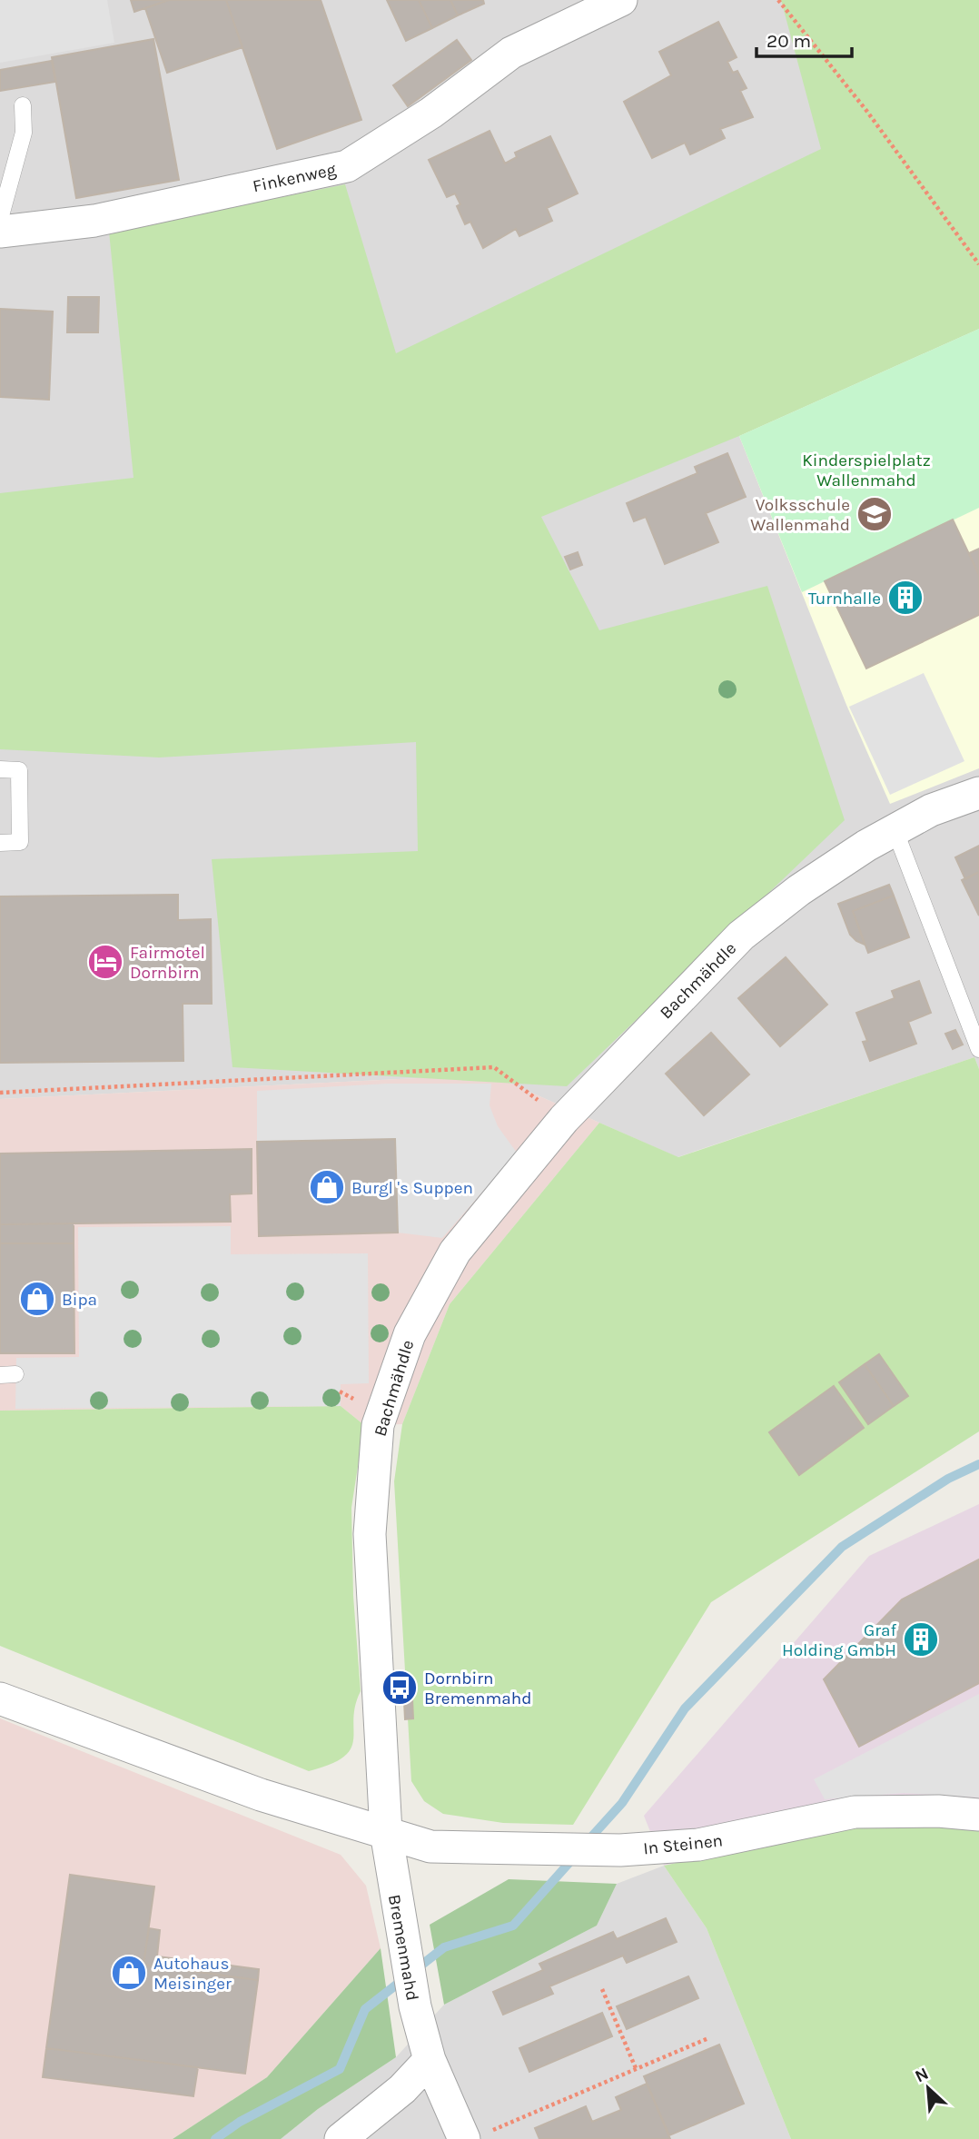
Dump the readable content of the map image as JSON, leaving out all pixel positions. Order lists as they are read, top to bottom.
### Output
{
  "streets": {
    "street": [
      "Finkenweg",
      "Bachmähdle",
      "In Steinen",
      "Bremenmahd"
    ]
  },
  "crossings": [
    ["Bachmähdle", "In Steinen"],
    ["Bachmähdle", "Bremenmahd"],
    ["In Steinen", "Bremenmahd"]
  ],
  "parks": ["Kinderspielplatz Wallenmahd"],
  "places": {
    "school or university": ["Volksschule Wallenmahd"],
    "building": ["Turnhalle", "Graf Holding GmbH"],
    "hotel": ["Fairmotel Dornbirn"],
    "shop": ["Burgl 's Suppen", "Bipa", "Autohaus Meisinger"],
    "bus stop": ["Dornbirn Bremenmahd"]
  },
  "scale_bar": "20 m",
  "north": "top left"
}
